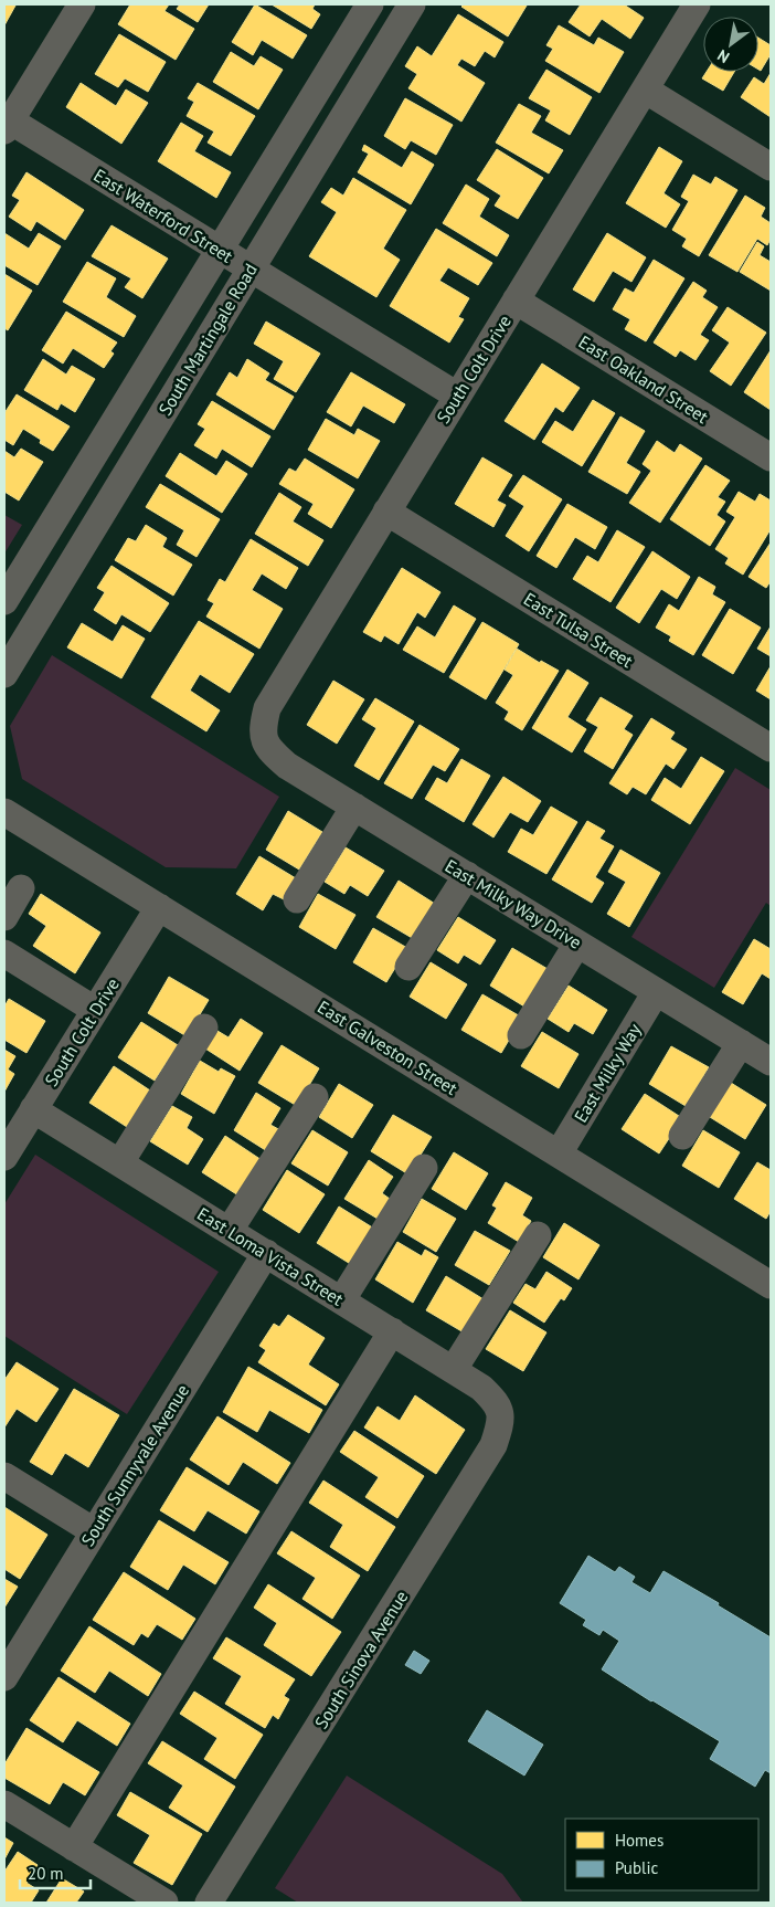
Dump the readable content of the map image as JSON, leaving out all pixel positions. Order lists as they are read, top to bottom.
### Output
{
  "streets": {
    "street": [
      "East Waterford Street",
      "South Martingale Road",
      "South Colt Drive",
      "East Oakland Street",
      "East Tulsa Street",
      "East Milky Way Drive",
      "East Galveston Street",
      "East Milky Way",
      "East Loma Vista Street",
      "South Sunnyvale Avenue",
      "South Sinova Avenue"
    ]
  },
  "crossings": [
    ["East Waterford Street", "South Martingale Road"],
    ["East Waterford Street", "South Colt Drive"],
    ["South Colt Drive", "East Oakland Street"],
    ["South Colt Drive", "East Tulsa Street"],
    ["South Colt Drive", "East Milky Way Drive"],
    ["South Colt Drive", "East Galveston Street"],
    ["South Colt Drive", "East Loma Vista Street"],
    ["East Milky Way Drive", "East Milky Way"],
    ["East Galveston Street", "East Milky Way"],
    ["East Loma Vista Street", "South Sunnyvale Avenue"],
    ["East Loma Vista Street", "South Sinova Avenue"]
  ],
  "legend": ["Homes", "Public"],
  "scale_bar": "20 m",
  "north": "bottom left"
}
